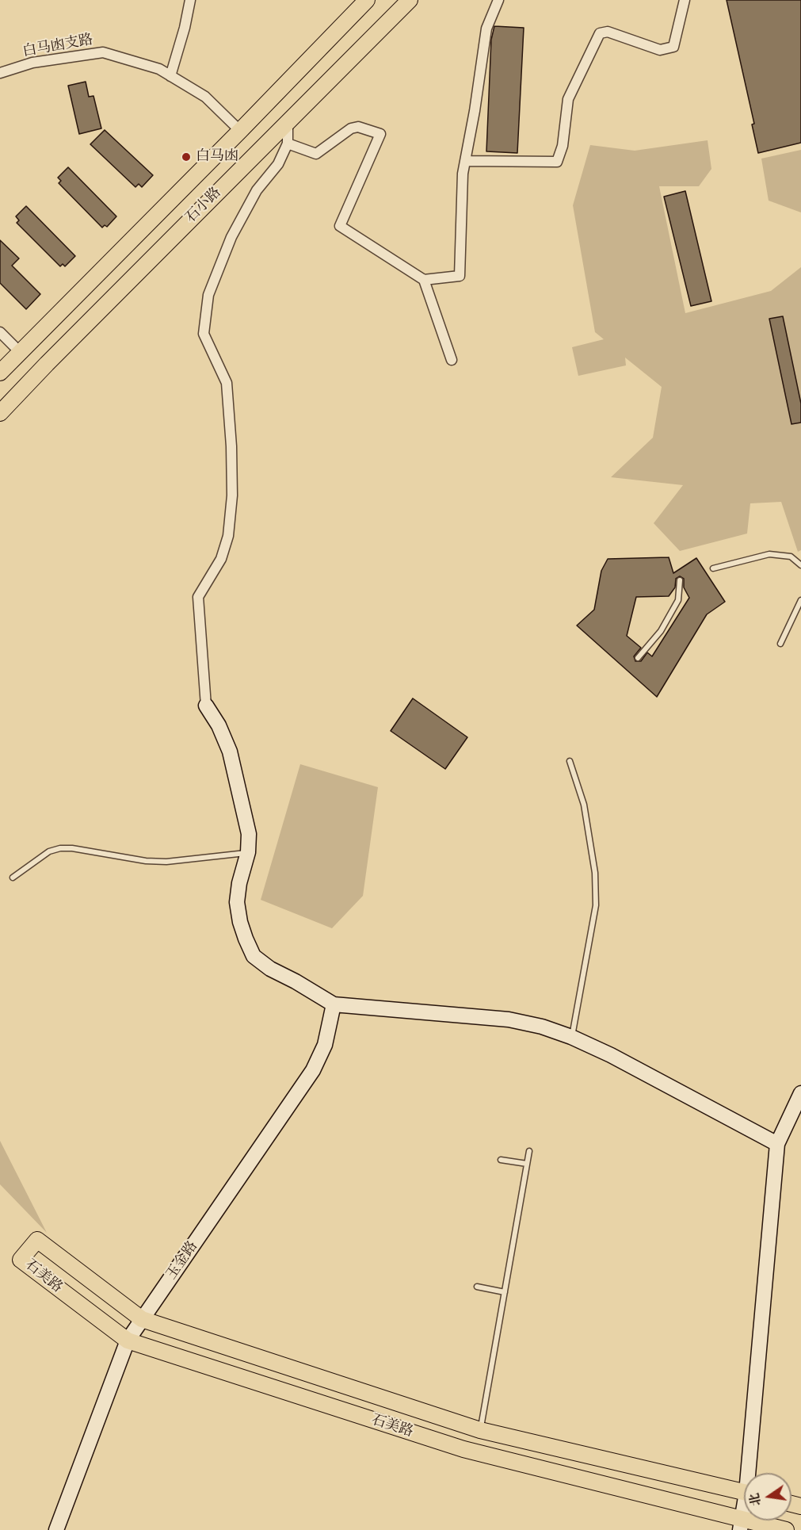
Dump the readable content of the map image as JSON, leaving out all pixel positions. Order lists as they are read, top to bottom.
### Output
{
  "streets": {
    "main road": ["石小路", "石美路"],
    "street": ["白马凼支路", "玉金路"]
  },
  "crossings": [
    ["白马凼支路", "石小路"],
    ["玉金路", "石美路"]
  ],
  "places": ["白马凼"],
  "north": "left"
}
